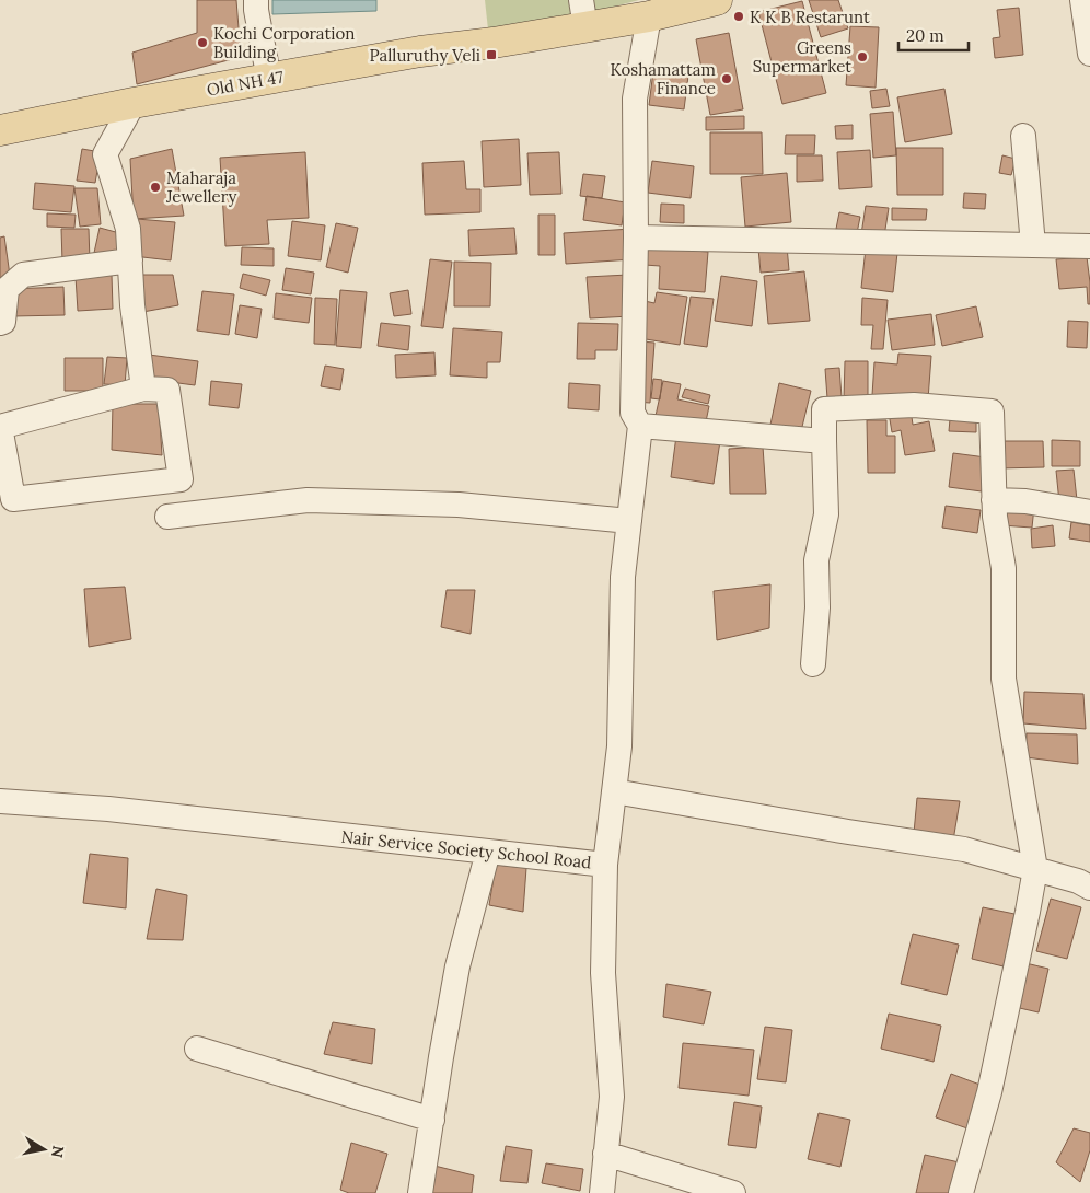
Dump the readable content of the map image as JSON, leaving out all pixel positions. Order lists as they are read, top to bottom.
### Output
{
  "streets": {
    "main road": ["Old NH 47"],
    "street": ["Nair Service Society School Road"]
  },
  "places": {
    "other": [
      "K K B Restarunt",
      "Kochi Corporation Building",
      "Greens Supermarket",
      "Koshamattam Finance",
      "Maharaja Jewellery"
    ],
    "transit": ["Palluruthy Veli"]
  },
  "scale_bar": "20 m",
  "north": "right"
}
